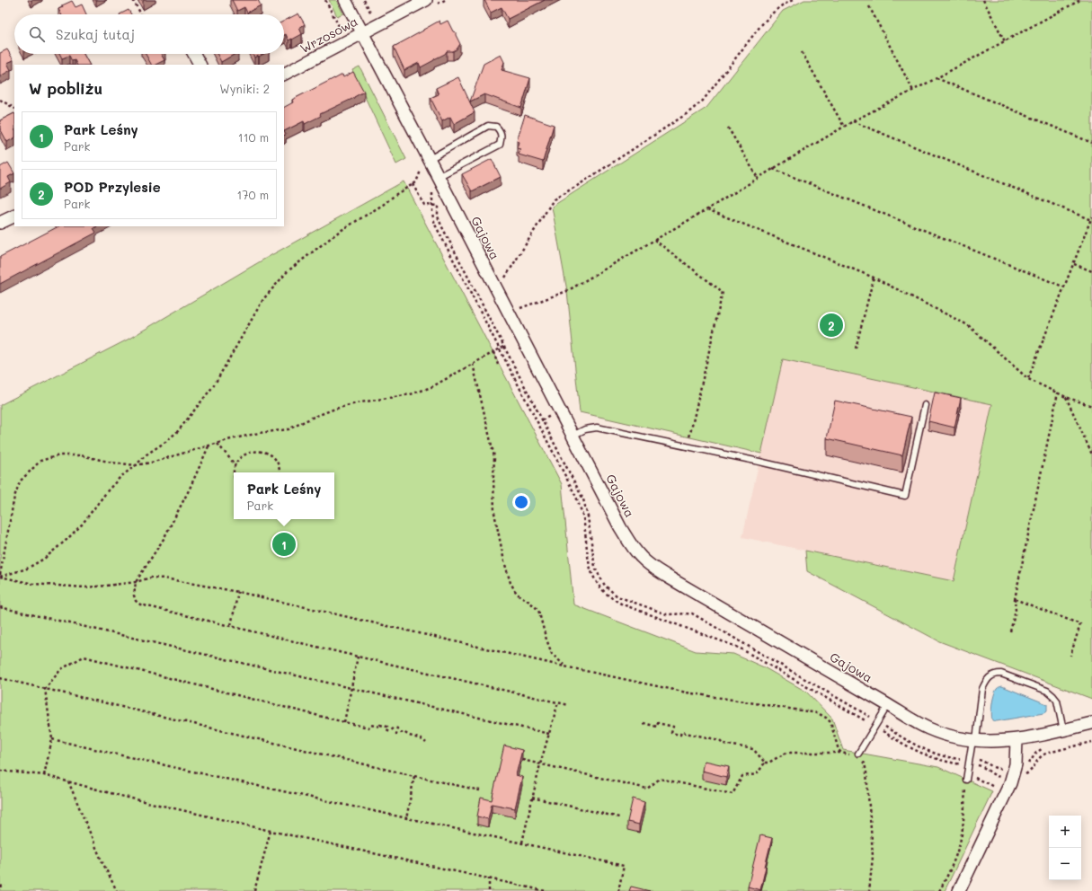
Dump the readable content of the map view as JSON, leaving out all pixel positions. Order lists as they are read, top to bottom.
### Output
{
  "streets": {
    "street": ["Wrzosowa", "Gajowa"]
  },
  "crossings": [
    ["Wrzosowa", "Gajowa"]
  ],
  "page": {
    "search": "Szukaj tutaj",
    "heading": ["W pobliżu", "Wyniki: 2"],
    "list": [
      {
        "mark": "1",
        "name": "Park Leśny",
        "note": "Park",
        "value": "110 m"
      },
      {
        "mark": "2",
        "name": "POD Przylesie",
        "note": "Park",
        "value": "170 m"
      }
    ],
    "pins": ["2", "1"],
    "popup": ["Park Leśny", "Park"],
    "map_buttons": ["+", "−"]
  }
}
